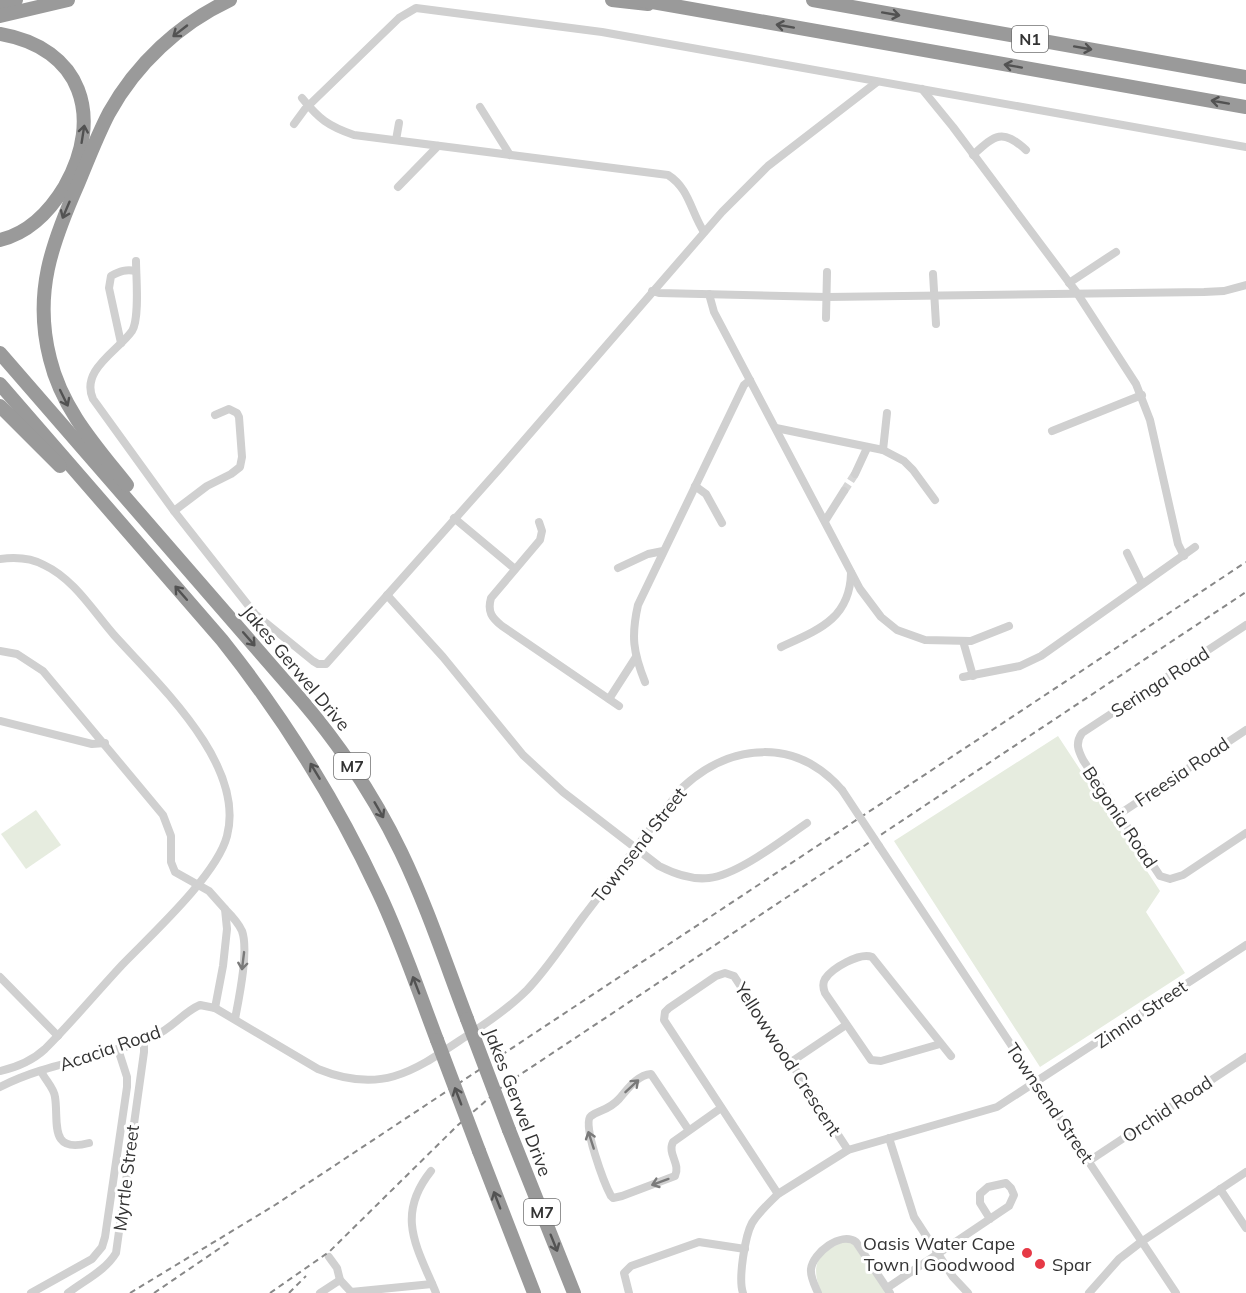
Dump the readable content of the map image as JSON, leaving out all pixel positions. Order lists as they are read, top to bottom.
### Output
{
  "streets": {
    "highway": ["N1", "Jakes Gerwel Drive", "M7"],
    "street": [
      "Seringa Road",
      "Freesia Road",
      "Begonia Road",
      "Townsend Street",
      "Zinnia Street",
      "Acacia Road",
      "Yellowwood Crescent",
      "Orchid Road",
      "Myrtle Street"
    ]
  },
  "crossings": [
    ["Seringa Road", "Begonia Road"],
    ["Freesia Road", "Begonia Road"],
    ["Townsend Street", "Zinnia Street"],
    ["Townsend Street", "Acacia Road"],
    ["Townsend Street", "Orchid Road"],
    ["Zinnia Street", "Yellowwood Crescent"],
    ["Acacia Road", "Myrtle Street"]
  ],
  "places": ["Oasis Water Cape Town | Goodwood", "Spar"]
}
